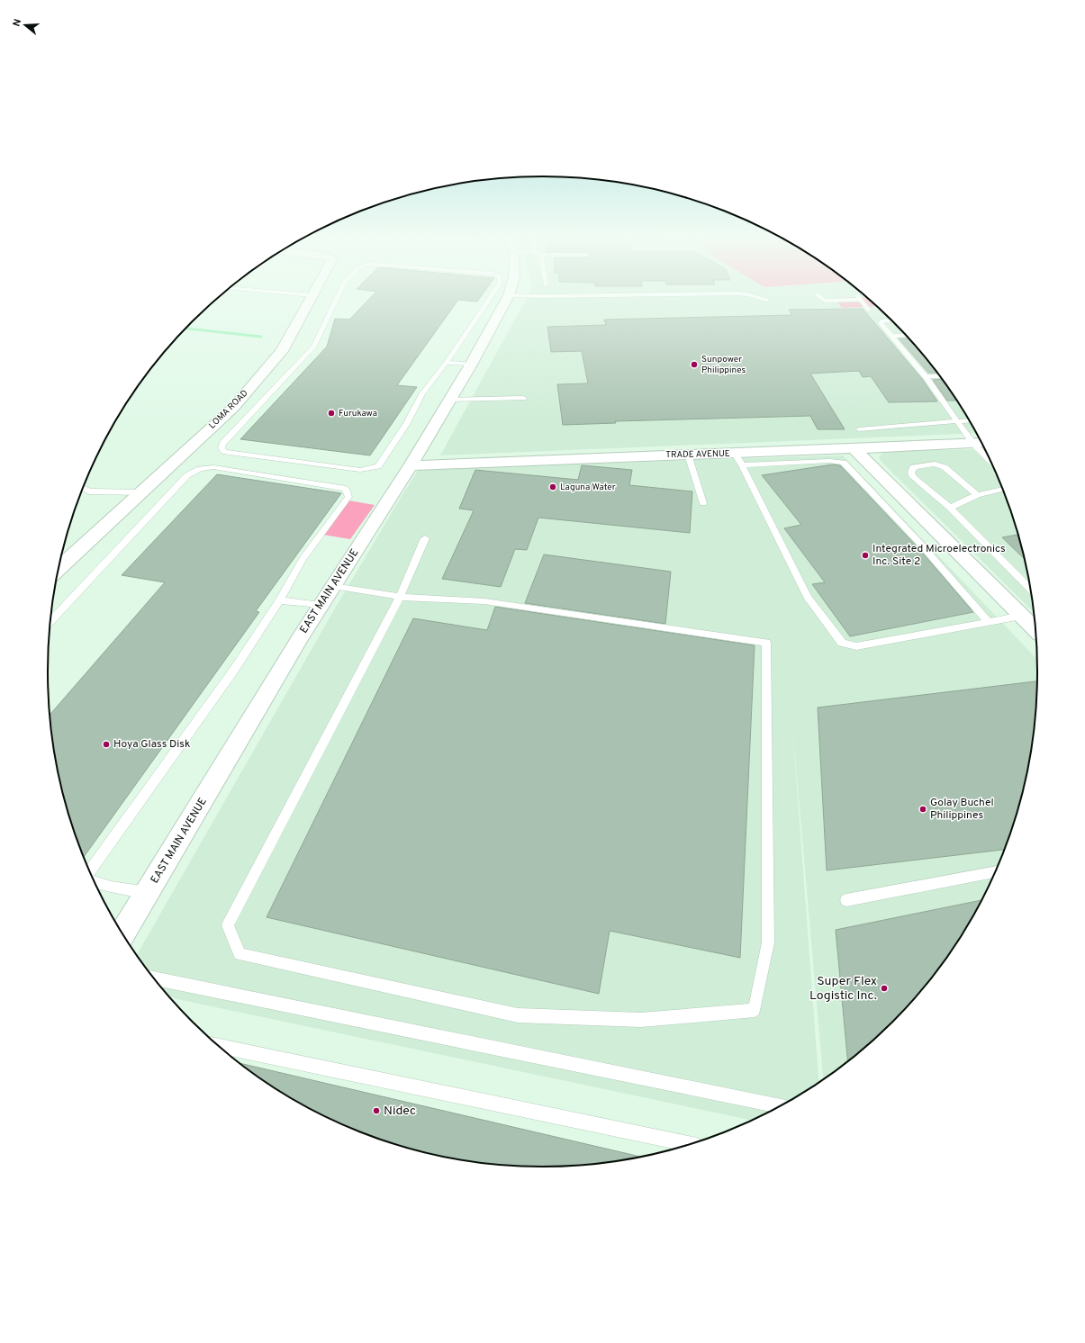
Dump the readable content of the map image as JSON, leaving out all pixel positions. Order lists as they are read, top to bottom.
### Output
{
  "streets": {
    "street": ["LOMA ROAD", "TRADE AVENUE", "EAST MAIN AVENUE"]
  },
  "crossings": [
    ["TRADE AVENUE", "EAST MAIN AVENUE"]
  ],
  "places": [
    "Sunpower Philippines",
    "Furukawa",
    "Laguna Water",
    "Integrated Microelectronics Inc. Site 2",
    "Hoya Glass Disk",
    "Golay Buchel Philippines",
    "Super Flex Logistic Inc.",
    "Nidec"
  ],
  "north": "left"
}
